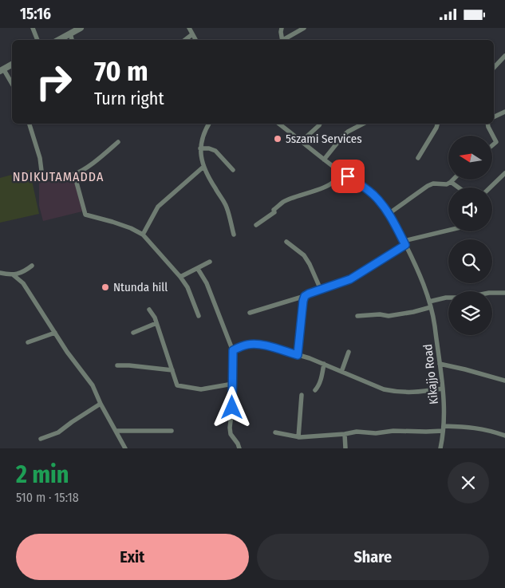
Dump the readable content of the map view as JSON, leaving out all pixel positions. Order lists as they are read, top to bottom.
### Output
{
  "streets": {
    "street": ["Kikajjo Road"]
  },
  "districts": ["NDIKUTAMADDA"],
  "places": ["5szami Services", "Ntunda hill"],
  "north": "left",
  "page": {
    "status": "15:16",
    "turn": ["70 m", "Turn right"],
    "heading": ["2 min", "510 m · 15:18"],
    "buttons": ["Exit", "Share"]
  }
}
